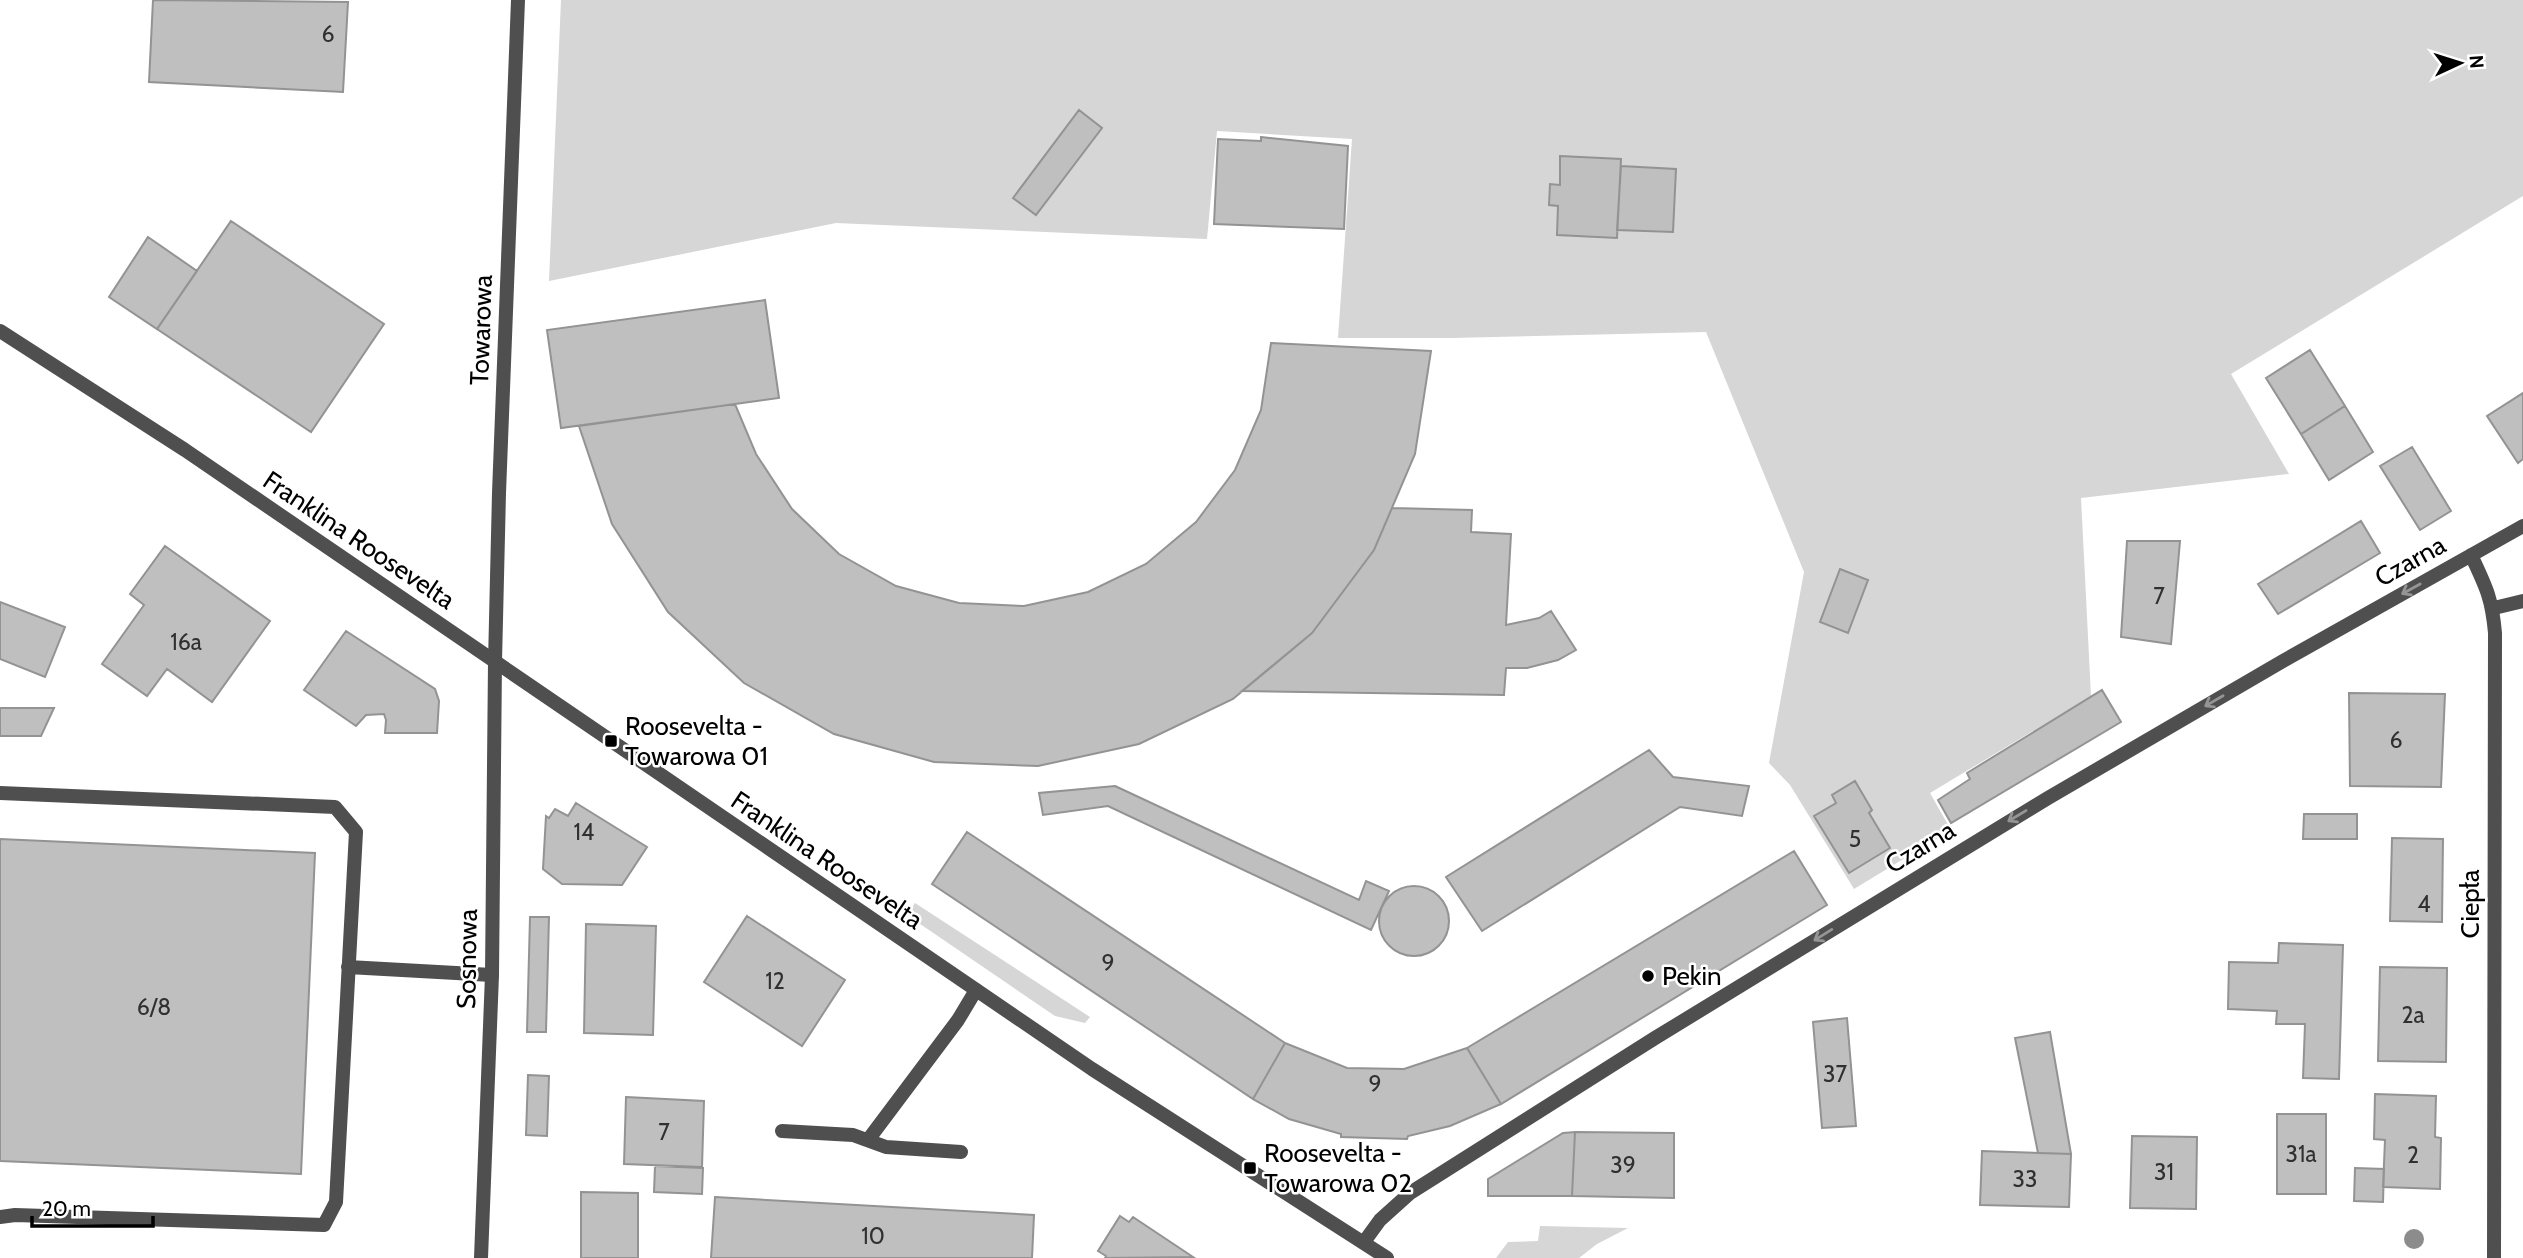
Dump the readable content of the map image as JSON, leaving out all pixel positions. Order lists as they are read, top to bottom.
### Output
{
  "streets": {
    "street": [
      "Towarowa",
      "Franklina Roosevelta",
      "Czarna",
      "Ciepła",
      "Sosnowa"
    ]
  },
  "crossings": [
    ["Towarowa", "Franklina Roosevelta"],
    ["Towarowa", "Sosnowa"],
    ["Franklina Roosevelta", "Czarna"],
    ["Franklina Roosevelta", "Sosnowa"],
    ["Czarna", "Ciepła"]
  ],
  "one_way": ["Czarna"],
  "places": {
    "transit": ["Roosevelta - Towarowa 01", "Roosevelta - Towarowa 02"],
    "other": ["Pekin"]
  },
  "house_numbers": [
    "6",
    "7",
    "16a",
    "6",
    "14",
    "5",
    "4",
    "9",
    "12",
    "6/8",
    "2a",
    "37",
    "9",
    "7",
    "31a",
    "2",
    "39",
    "31",
    "33",
    "10"
  ],
  "scale_bar": "20 m",
  "north": "right"
}
